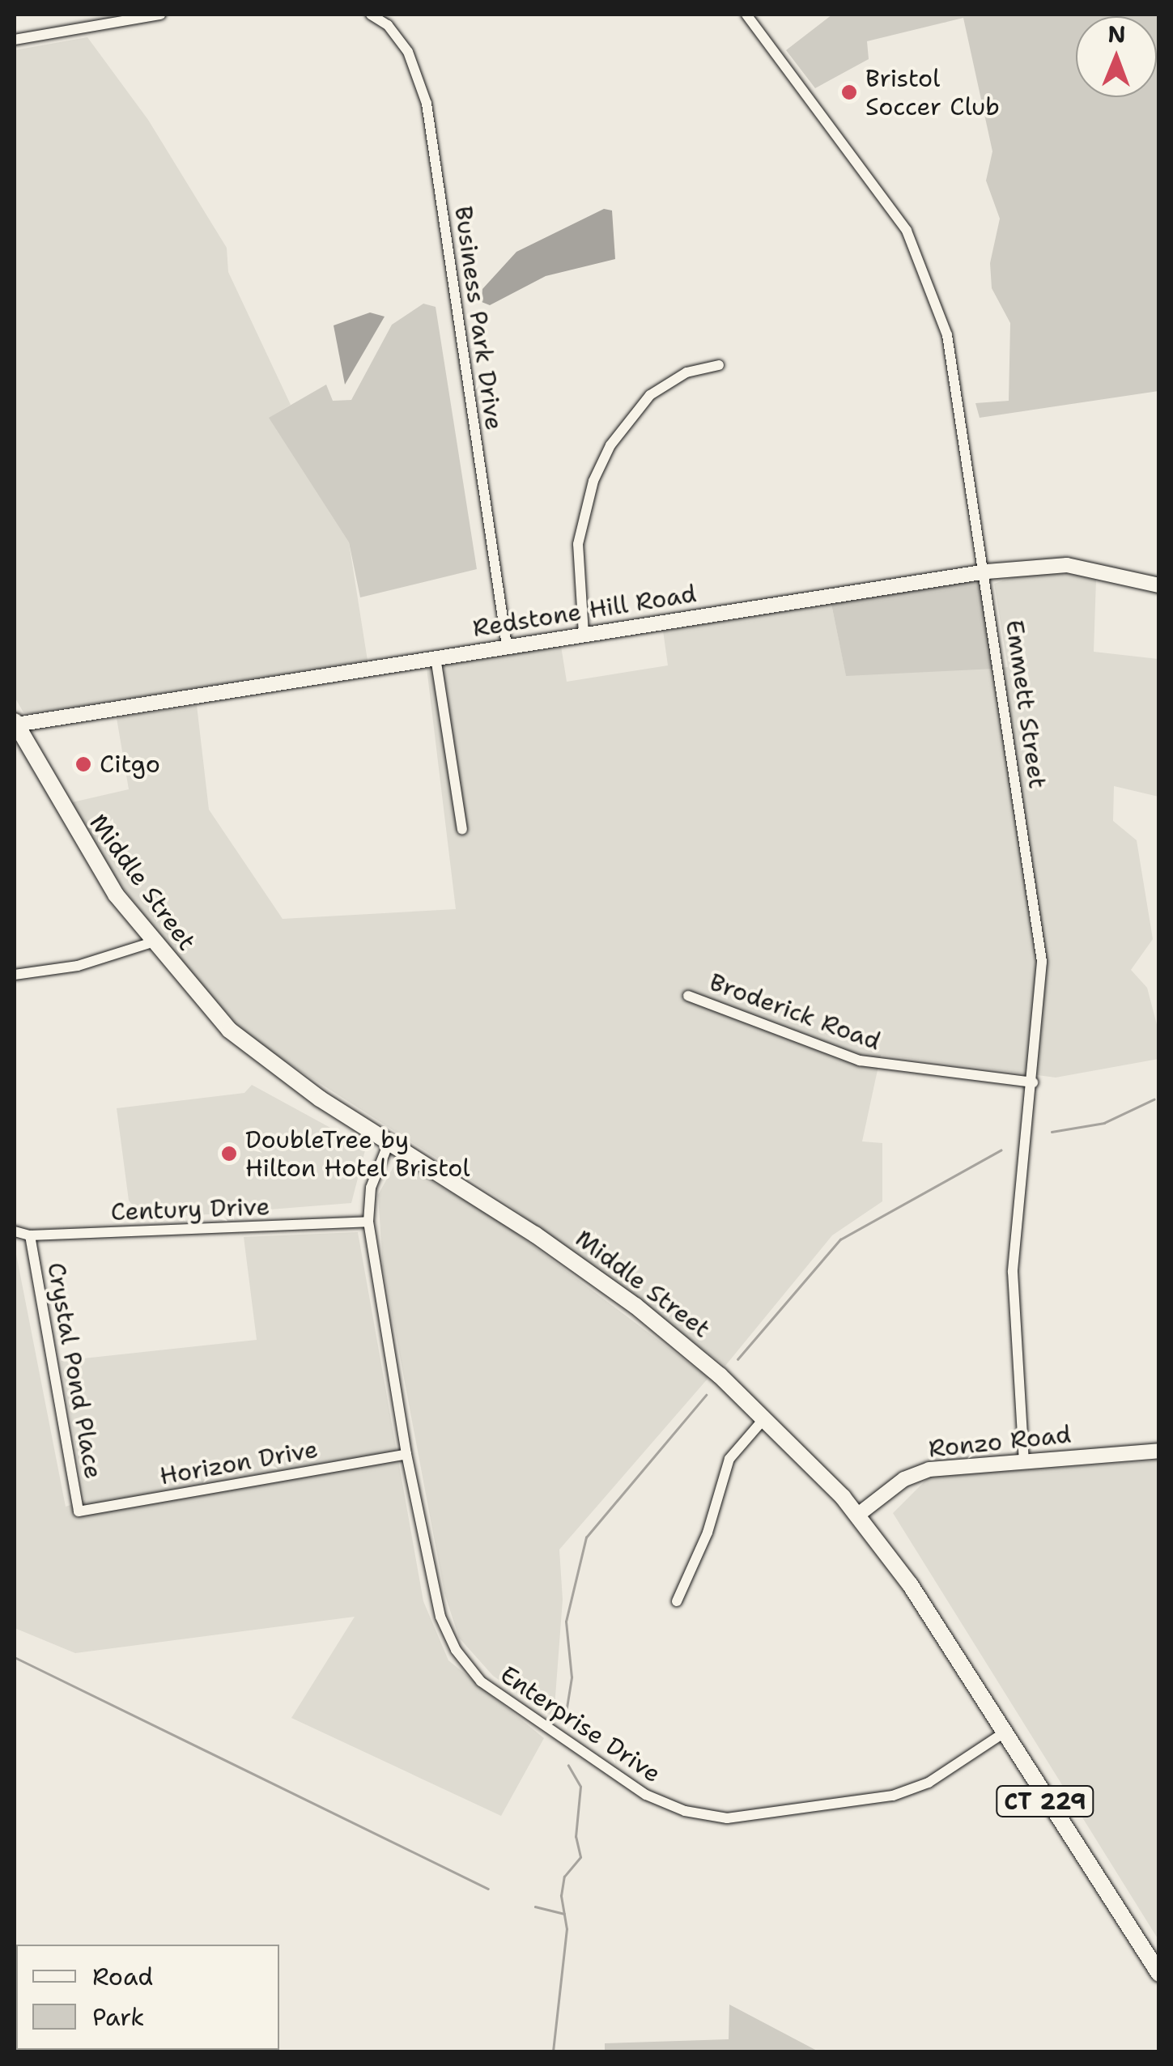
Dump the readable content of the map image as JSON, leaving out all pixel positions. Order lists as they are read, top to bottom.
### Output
{
  "streets": {
    "main road": [
      "Redstone Hill Road",
      "Middle Street",
      "Ronzo Road",
      "CT 229"
    ],
    "street": [
      "Business Park Drive",
      "Emmett Street",
      "Broderick Road",
      "Century Drive",
      "Crystal Pond Place",
      "Horizon Drive",
      "Enterprise Drive"
    ]
  },
  "crossings": [
    ["Business Park Drive", "Redstone Hill Road"],
    ["Redstone Hill Road", "Emmett Street"],
    ["Redstone Hill Road", "Middle Street"],
    ["Emmett Street", "Broderick Road"],
    ["Emmett Street", "Ronzo Road"],
    ["Middle Street", "Ronzo Road"],
    ["Middle Street", "Enterprise Drive"],
    ["Century Drive", "Crystal Pond Place"],
    ["Century Drive", "Enterprise Drive"],
    ["Crystal Pond Place", "Horizon Drive"],
    ["Horizon Drive", "Enterprise Drive"]
  ],
  "places": ["Bristol Soccer Club", "Citgo", "DoubleTree by Hilton Hotel Bristol"],
  "legend": ["Road", "Park"],
  "north": "top"
}
